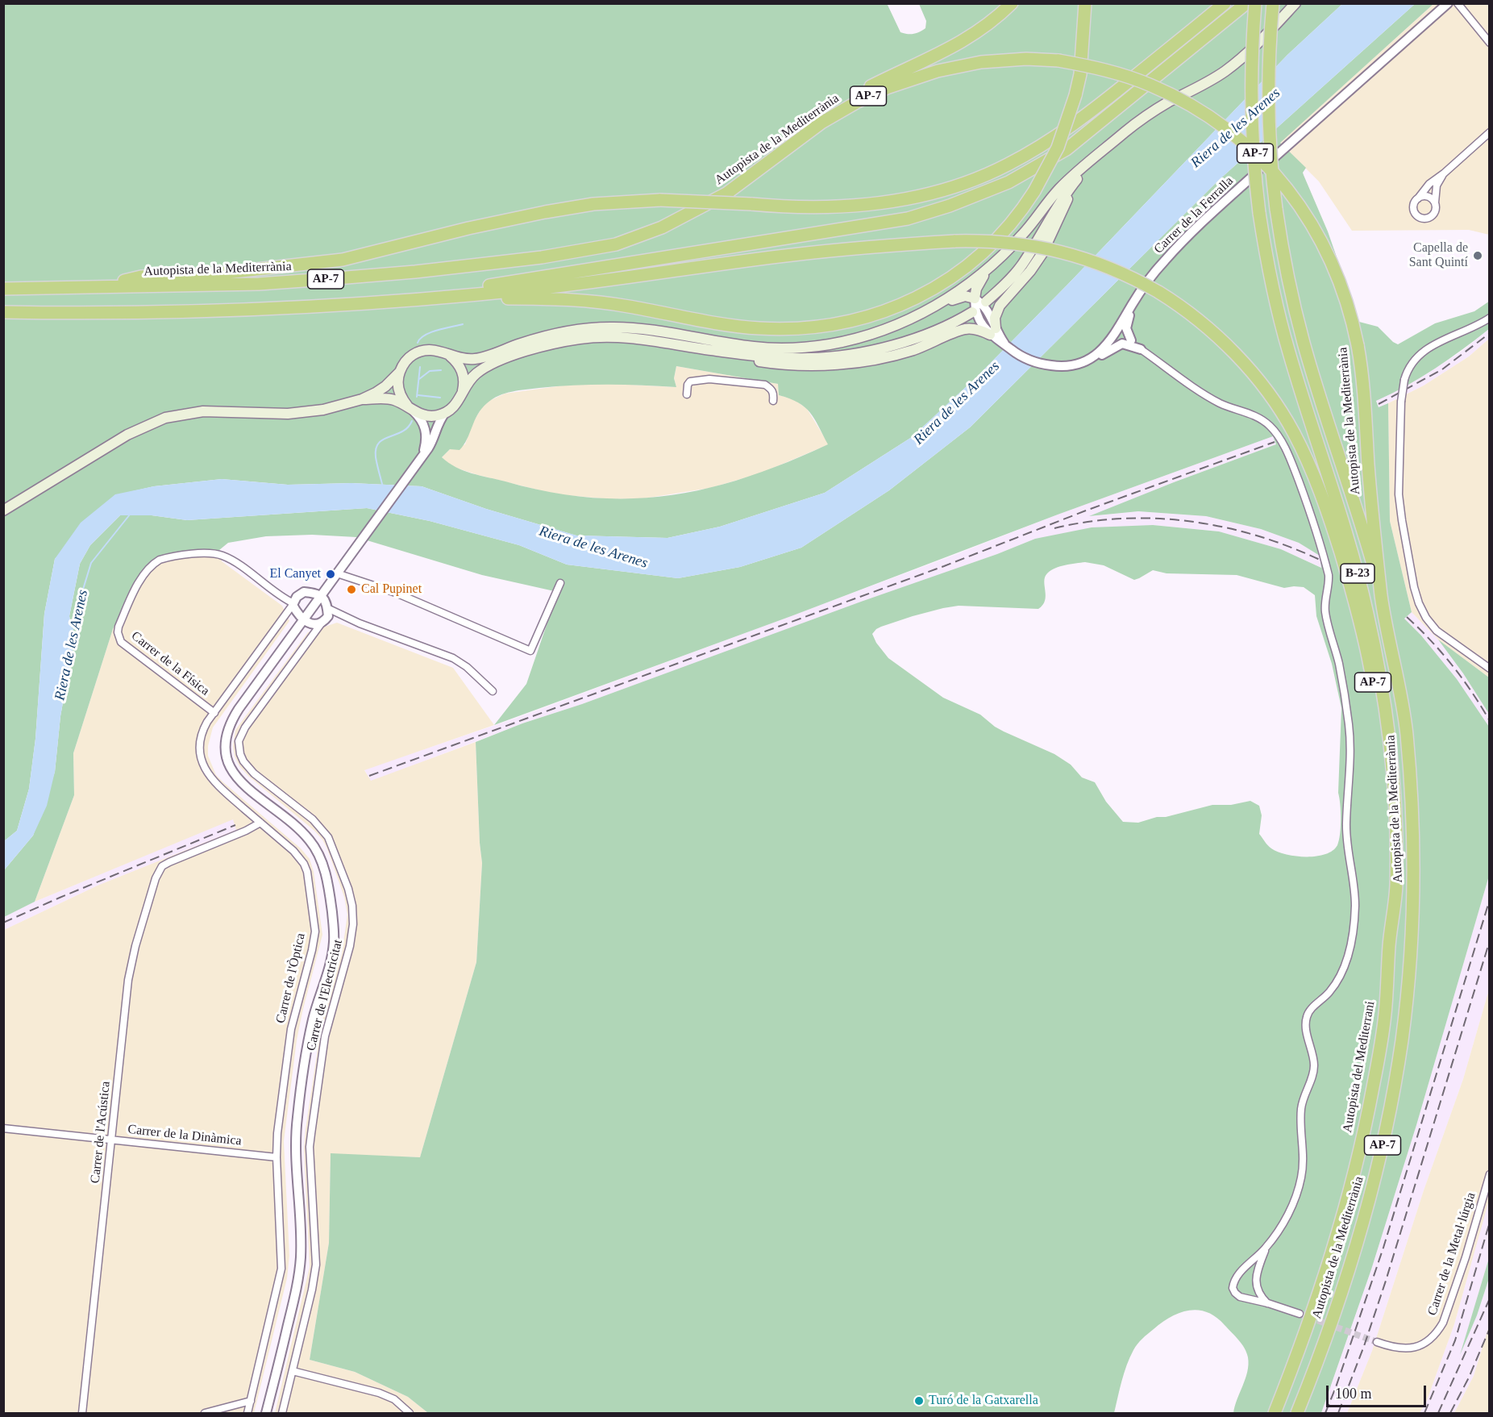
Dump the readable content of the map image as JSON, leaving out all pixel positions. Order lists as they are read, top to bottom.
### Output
{
  "streets": {
    "highway": [
      "AP-7",
      "Autopista de la Mediterrània",
      "B-23",
      "Autopista del Mediterrani"
    ],
    "street": [
      "Carrer de la Ferralla",
      "Carrer de la Física",
      "Carrer de l'Òptica",
      "Carrer de l'Electricitat",
      "Carrer de l'Acústica",
      "Carrer de la Dinàmica",
      "Carrer de la Metal·lúrgia"
    ]
  },
  "crossings": [
    ["Autopista de la Mediterrània", "B-23"],
    ["Autopista de la Mediterrània", "Autopista del Mediterrani"],
    ["B-23", "Autopista del Mediterrani"],
    ["Carrer de la Física", "Carrer de l'Òptica"],
    ["Carrer de l'Òptica", "Carrer de l'Acústica"],
    ["Carrer de l'Òptica", "Carrer de la Dinàmica"],
    ["Carrer de l'Acústica", "Carrer de la Dinàmica"]
  ],
  "water": ["Riera de les Arenes"],
  "places": [
    "Capella de Sant Quintí",
    "El Canyet",
    "Cal Pupinet",
    "Turó de la Gatxarella"
  ],
  "scale_bar": "100 m"
}
